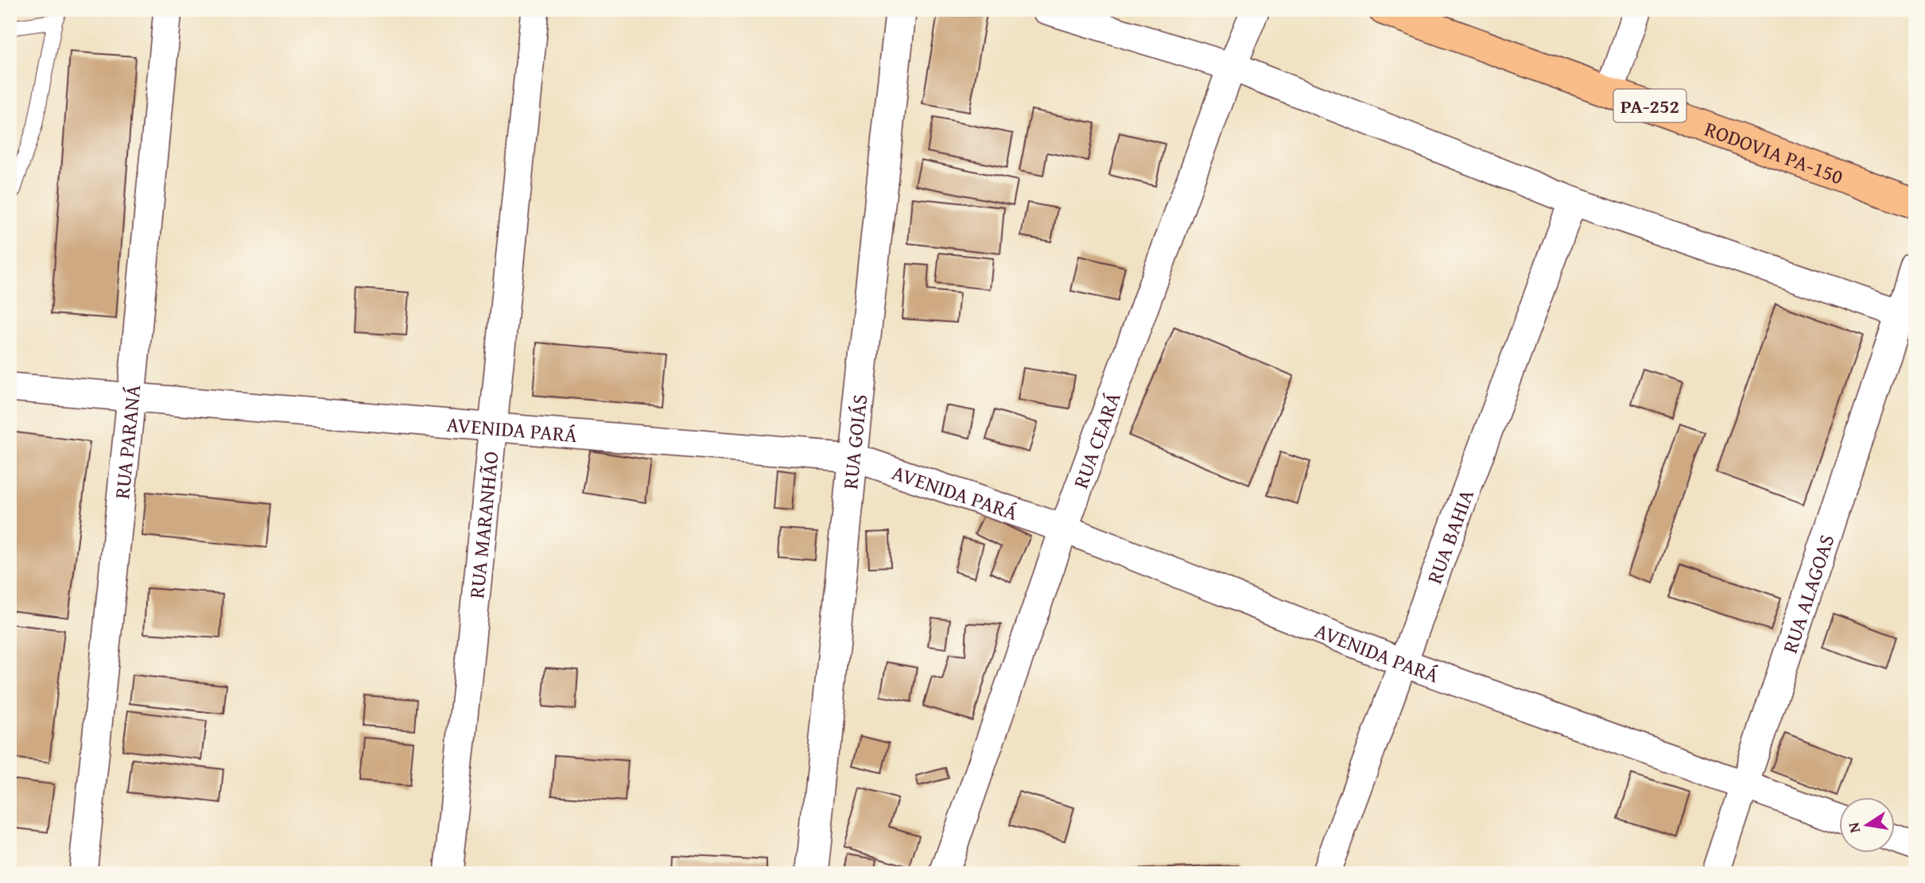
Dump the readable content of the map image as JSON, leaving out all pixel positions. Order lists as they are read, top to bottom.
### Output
{
  "streets": {
    "highway": ["PA-252", "RODOVIA PA-150"],
    "street": [
      "AVENIDA PARÁ",
      "RUA CEARÁ",
      "RUA GOIÁS",
      "RUA PARANÁ",
      "RUA MARANHÃO",
      "RUA BAHIA",
      "RUA ALAGOAS"
    ]
  },
  "crossings": [
    ["AVENIDA PARÁ", "RUA CEARÁ"],
    ["AVENIDA PARÁ", "RUA GOIÁS"],
    ["AVENIDA PARÁ", "RUA PARANÁ"],
    ["AVENIDA PARÁ", "RUA MARANHÃO"],
    ["AVENIDA PARÁ", "RUA BAHIA"],
    ["AVENIDA PARÁ", "RUA ALAGOAS"]
  ],
  "north": "left"
}
